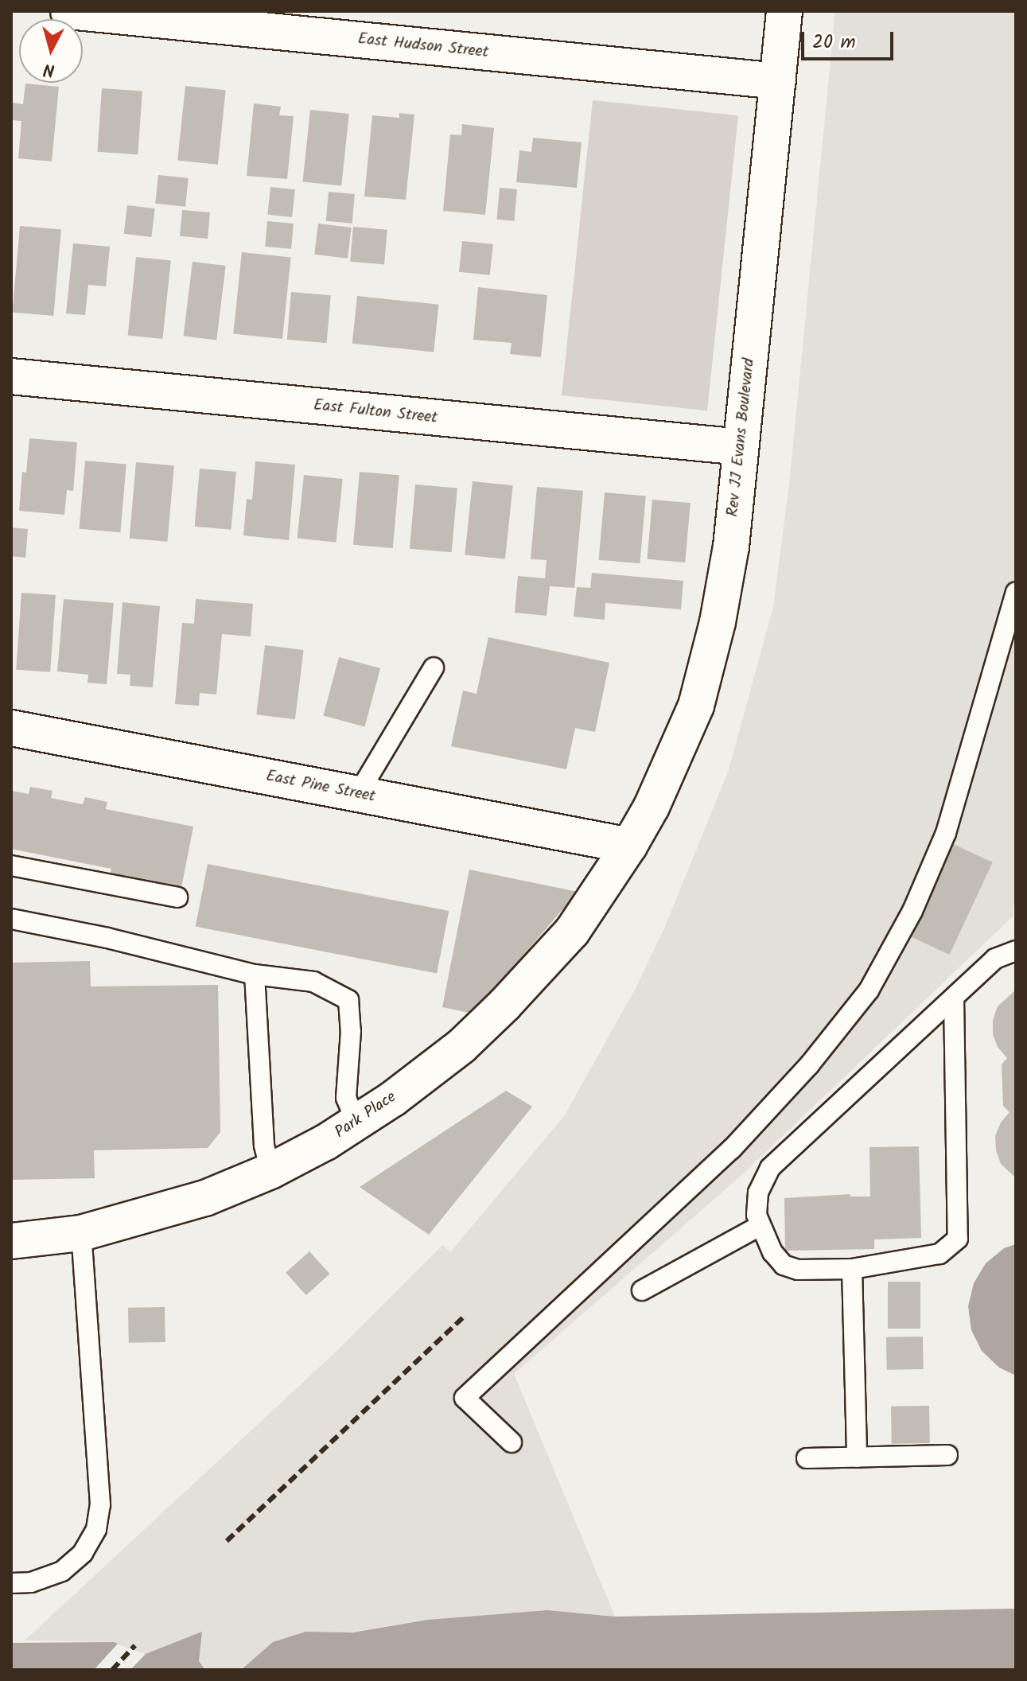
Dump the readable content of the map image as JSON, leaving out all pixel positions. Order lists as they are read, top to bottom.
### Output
{
  "streets": {
    "street": [
      "East Hudson Street",
      "East Fulton Street",
      "Rev JJ Evans Boulevard",
      "East Pine Street",
      "Park Place"
    ]
  },
  "crossings": [
    ["East Hudson Street", "Rev JJ Evans Boulevard"],
    ["East Fulton Street", "Rev JJ Evans Boulevard"],
    ["Rev JJ Evans Boulevard", "East Pine Street"],
    ["Rev JJ Evans Boulevard", "Park Place"],
    ["East Pine Street", "Park Place"]
  ],
  "scale_bar": "20 m",
  "north": "bottom"
}
